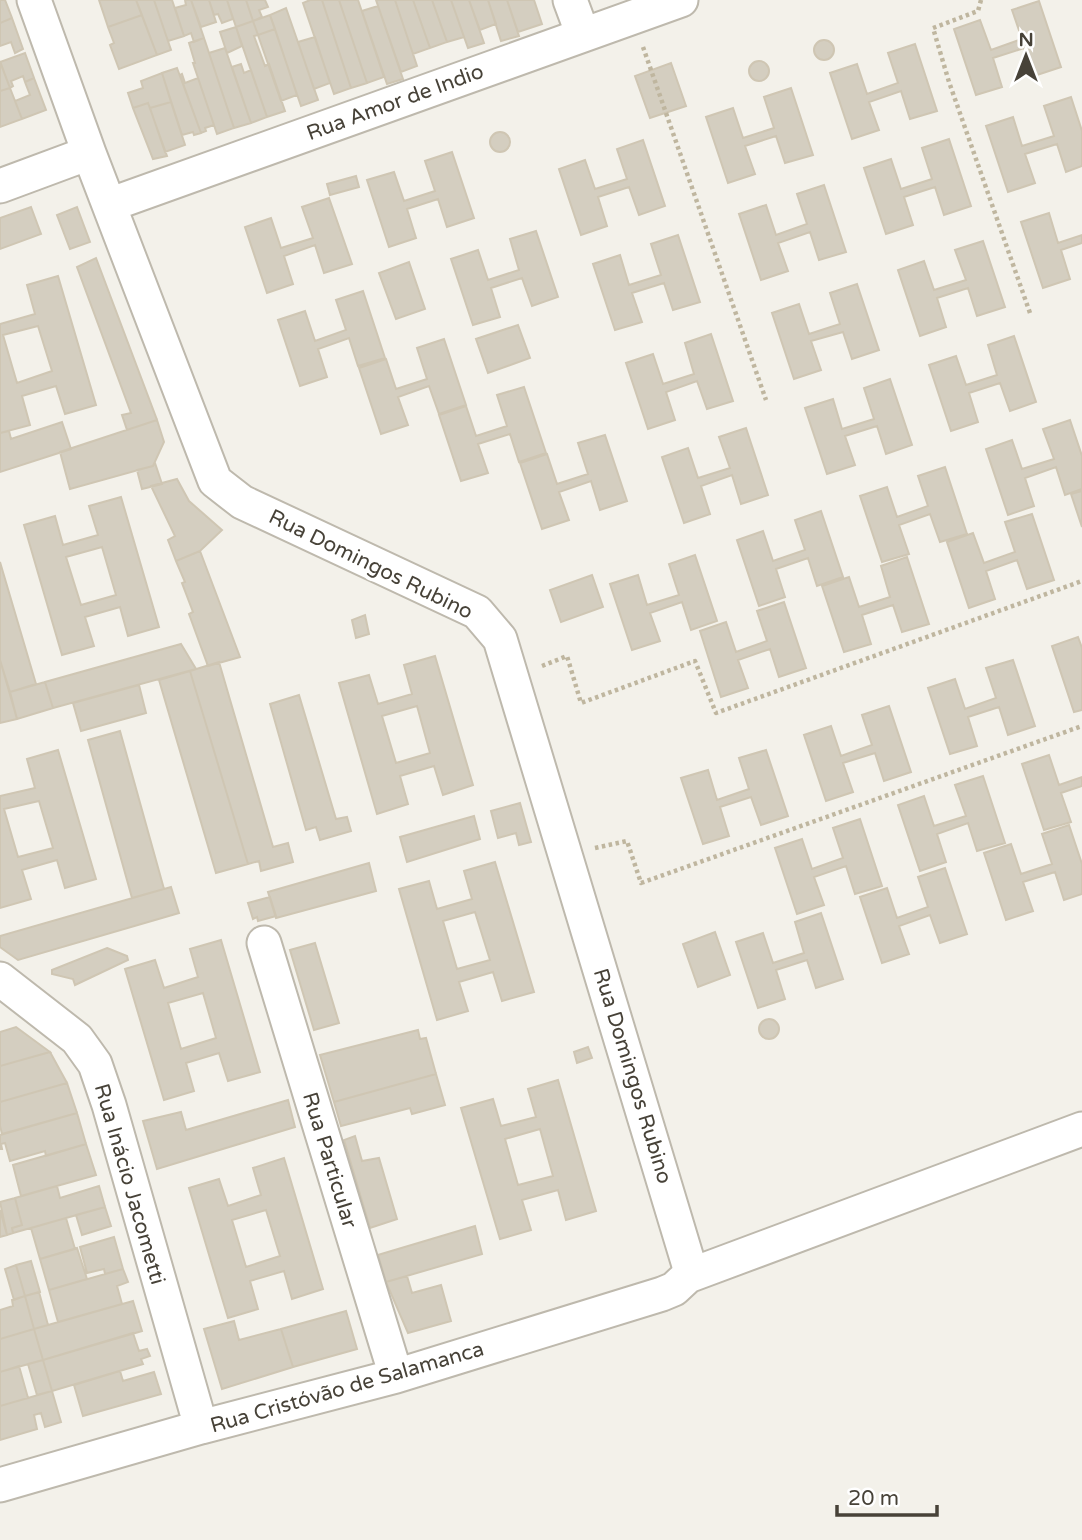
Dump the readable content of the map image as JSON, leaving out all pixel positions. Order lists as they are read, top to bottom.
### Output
{
  "streets": {
    "street": [
      "Rua Amor de Indio",
      "Rua Domingos Rubino",
      "Rua Particular",
      "Rua Inácio Jacometti",
      "Rua Cristóvão de Salamanca"
    ]
  },
  "crossings": [
    ["Rua Amor de Indio", "Rua Domingos Rubino"],
    ["Rua Domingos Rubino", "Rua Cristóvão de Salamanca"],
    ["Rua Particular", "Rua Cristóvão de Salamanca"],
    ["Rua Inácio Jacometti", "Rua Cristóvão de Salamanca"]
  ],
  "scale_bar": "20 m",
  "north": "top"
}
